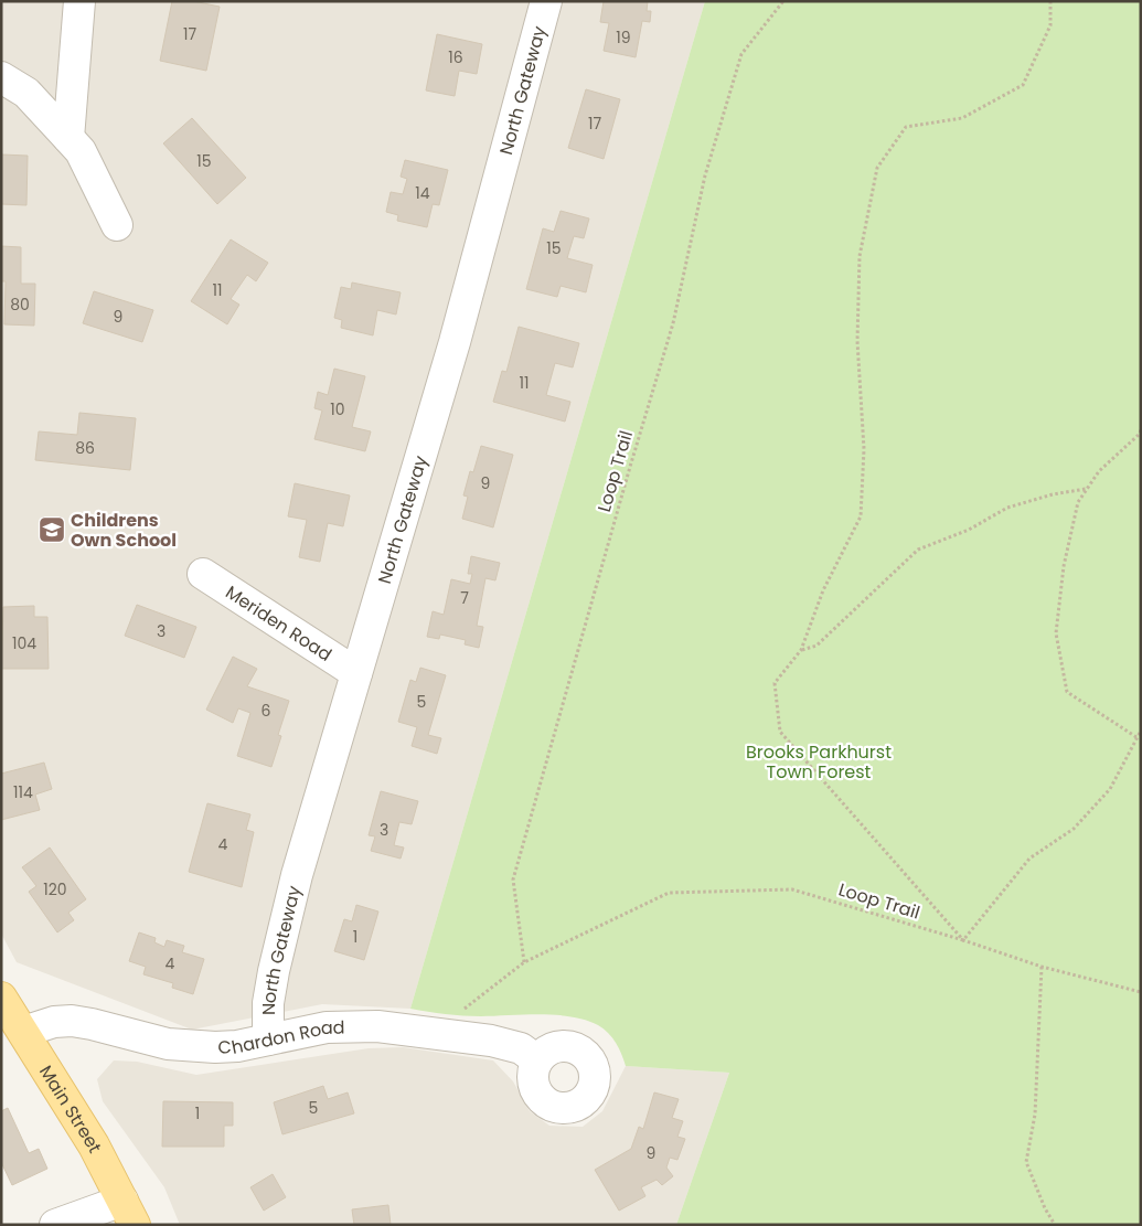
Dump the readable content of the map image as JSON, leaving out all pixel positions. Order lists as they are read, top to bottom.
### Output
{
  "streets": {
    "main road": ["Main Street"],
    "street": ["North Gateway", "Meriden Road", "Chardon Road"],
    "path": ["Loop Trail"]
  },
  "crossings": [
    ["North Gateway", "Meriden Road"],
    ["North Gateway", "Chardon Road"],
    ["Loop Trail", "Chardon Road"],
    ["Chardon Road", "Main Street"]
  ],
  "parks": ["Brooks Parkhurst Town Forest"],
  "places": {
    "school or university": ["Childrens Own School"]
  },
  "house_numbers": [
    "17",
    "19",
    "16",
    "17",
    "15",
    "14",
    "15",
    "11",
    "80",
    "9",
    "11",
    "10",
    "86",
    "9",
    "7",
    "3",
    "104",
    "5",
    "6",
    "114",
    "3",
    "4",
    "120",
    "1",
    "4",
    "5",
    "1",
    "9"
  ]
}
